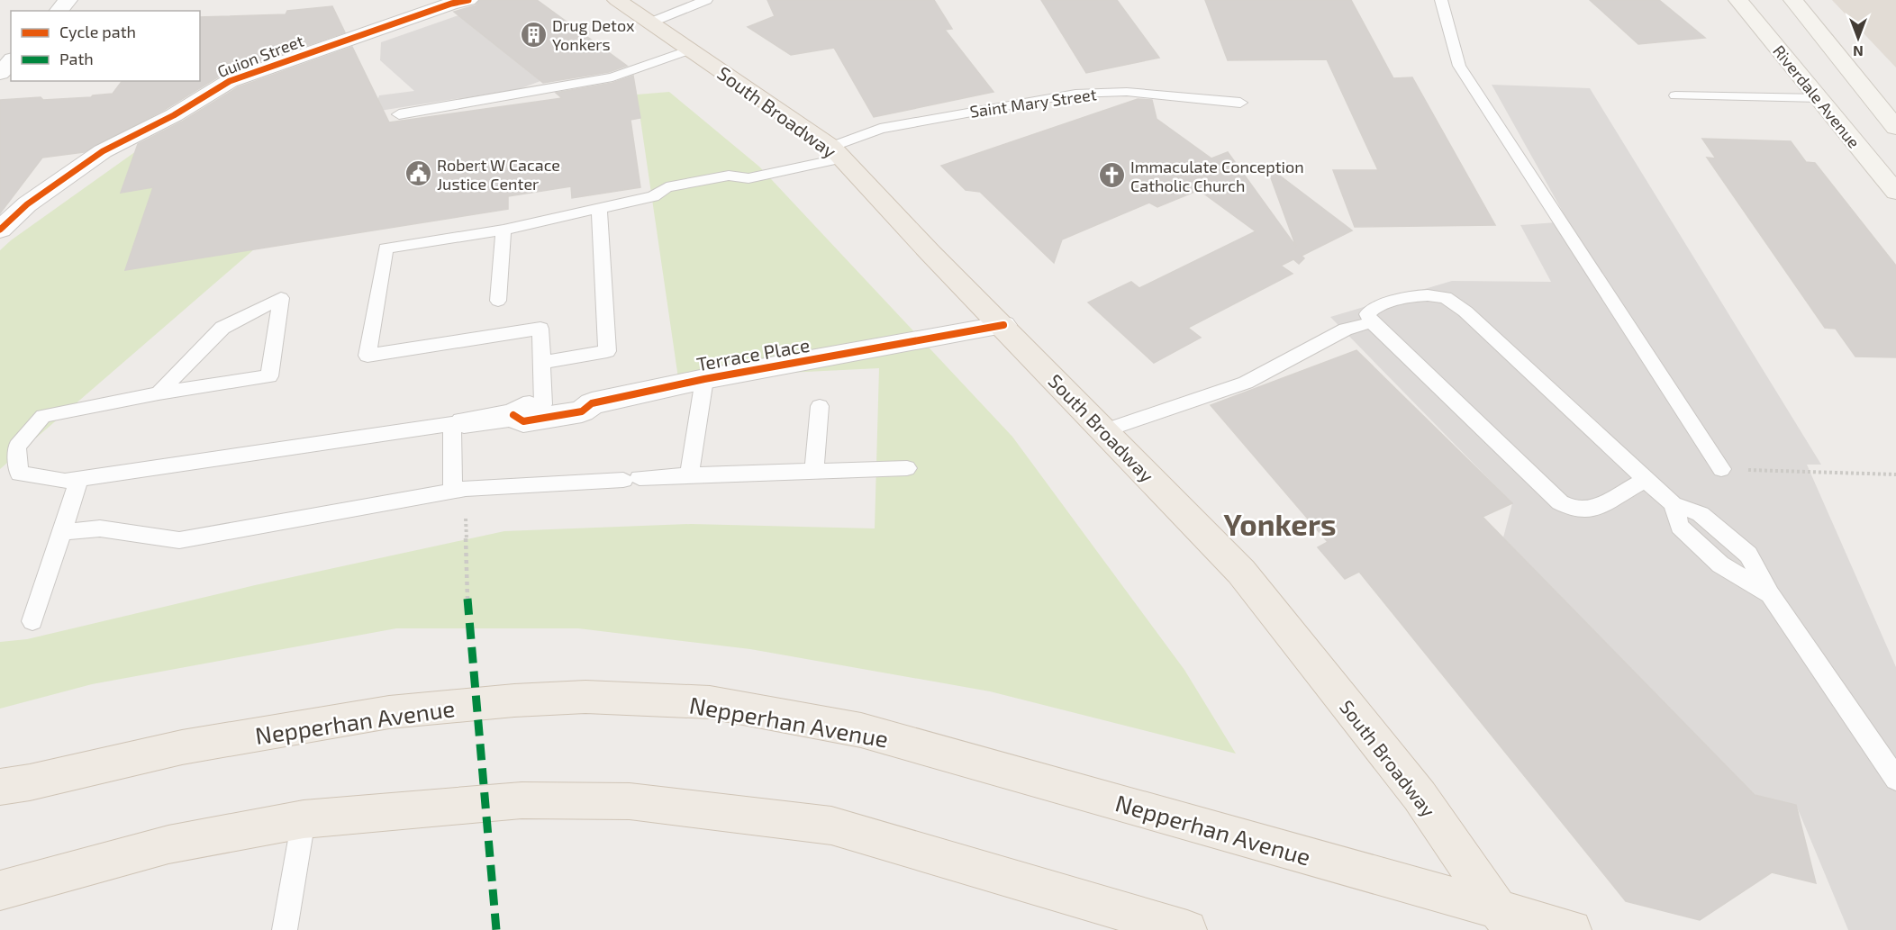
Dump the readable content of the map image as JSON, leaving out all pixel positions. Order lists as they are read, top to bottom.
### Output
{
  "streets": {
    "main road": ["Riverdale Avenue", "South Broadway", "Nepperhan Avenue"],
    "street": ["Guion Street", "Terrace Place"],
    "lane": ["Saint Mary Street"]
  },
  "crossings": [
    ["Saint Mary Street", "South Broadway"],
    ["South Broadway", "Terrace Place"],
    ["South Broadway", "Nepperhan Avenue"]
  ],
  "districts": ["Yonkers"],
  "places": {
    "building": ["Drug Detox Yonkers"],
    "public building": ["Robert W Cacace Justice Center"],
    "church": ["Immaculate Conception Catholic Church"]
  },
  "legend": ["Cycle path", "Path"],
  "north": "bottom"
}
